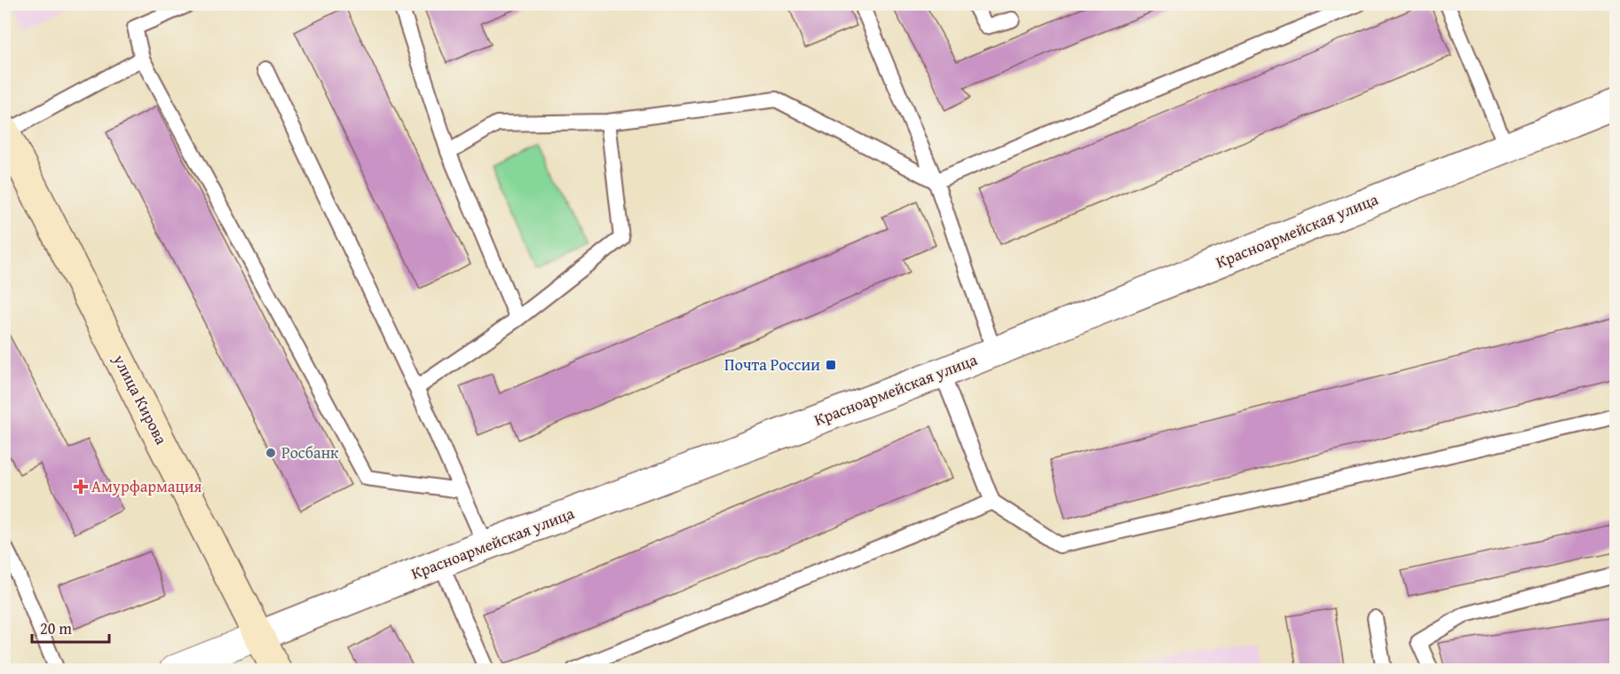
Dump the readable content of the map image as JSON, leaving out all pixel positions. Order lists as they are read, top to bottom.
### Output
{
  "streets": {
    "main road": ["улица Кирова"],
    "street": ["Красноармейская улица"]
  },
  "crossings": [
    ["Красноармейская улица", "улица Кирова"]
  ],
  "places": {
    "transit": ["Почта России"],
    "other": ["Росбанк"],
    "health": ["Амурфармация"]
  },
  "scale_bar": "20 m"
}
